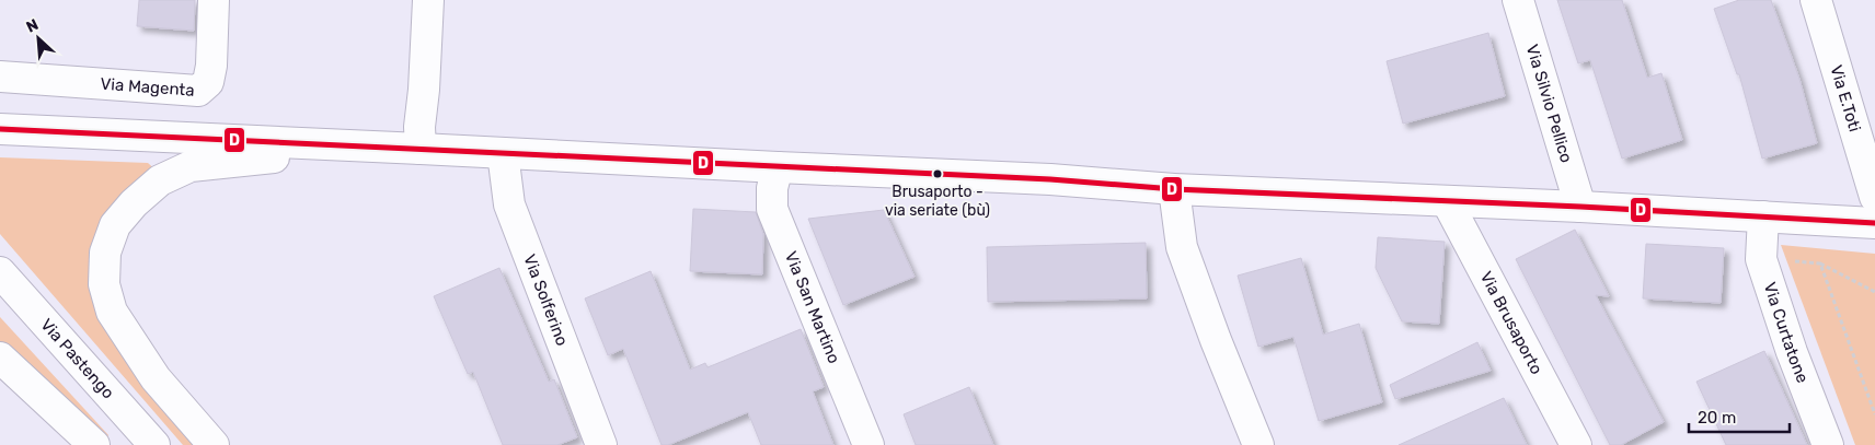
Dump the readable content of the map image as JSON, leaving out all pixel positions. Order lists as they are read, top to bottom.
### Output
{
  "streets": {
    "street": [
      "Via Magenta",
      "Via E.Toti",
      "Via Silvio Pellico",
      "Via Solferino",
      "Via San Martino",
      "Via Brusaporto",
      "Via Curtatone",
      "Via Pastengo"
    ]
  },
  "places": ["Brusaporto - via seriate (bù)"],
  "lines": ["transit line D"],
  "scale_bar": "20 m",
  "north": "top left"
}
